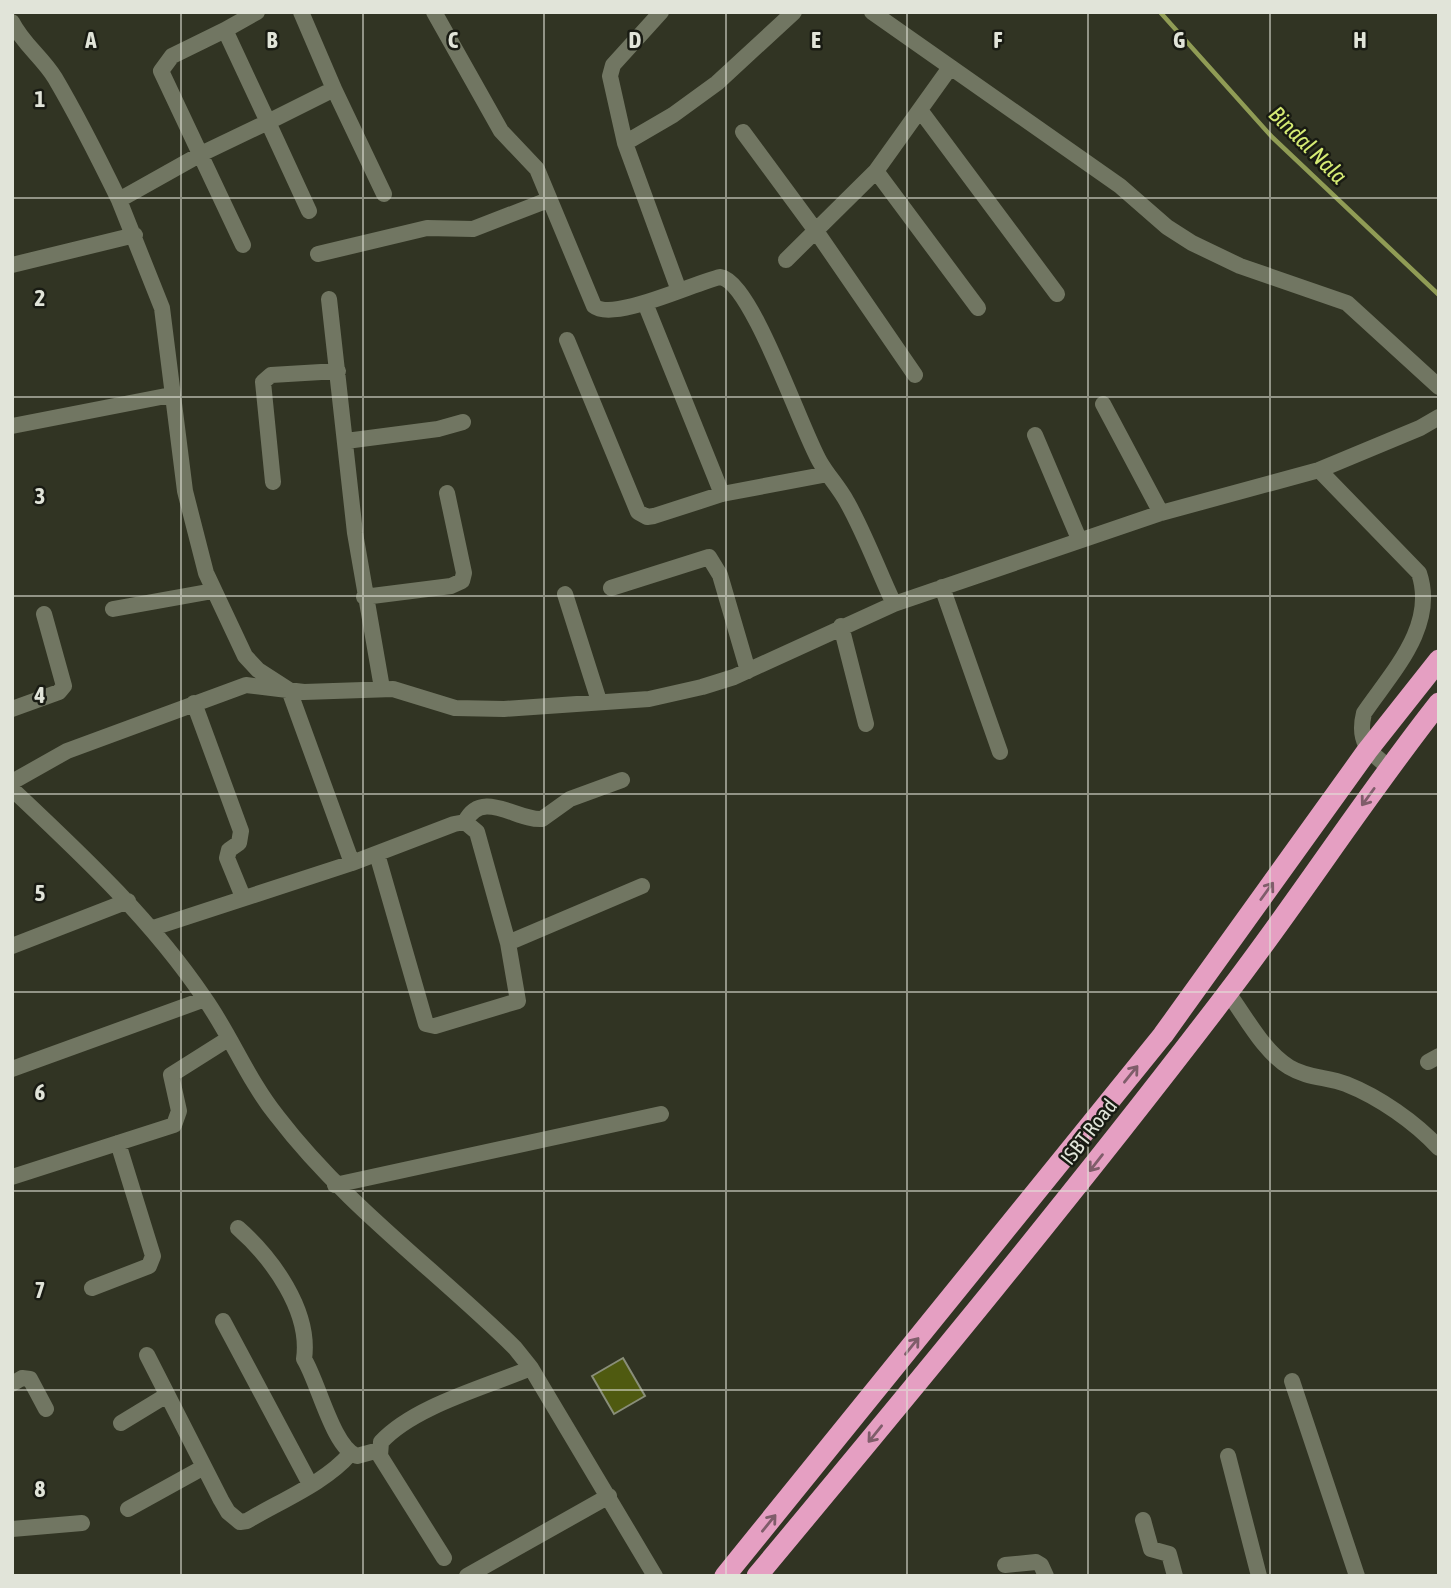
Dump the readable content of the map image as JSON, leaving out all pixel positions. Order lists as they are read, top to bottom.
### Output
{
  "streets": {
    "highway": ["ISBT Road"]
  },
  "water": ["Bindal Nala"],
  "grid": {
    "columns": [
      "A",
      "B",
      "C",
      "D",
      "E",
      "F",
      "G",
      "H"
    ],
    "rows": [
      "1",
      "2",
      "3",
      "4",
      "5",
      "6",
      "7",
      "8"
    ]
  }
}
